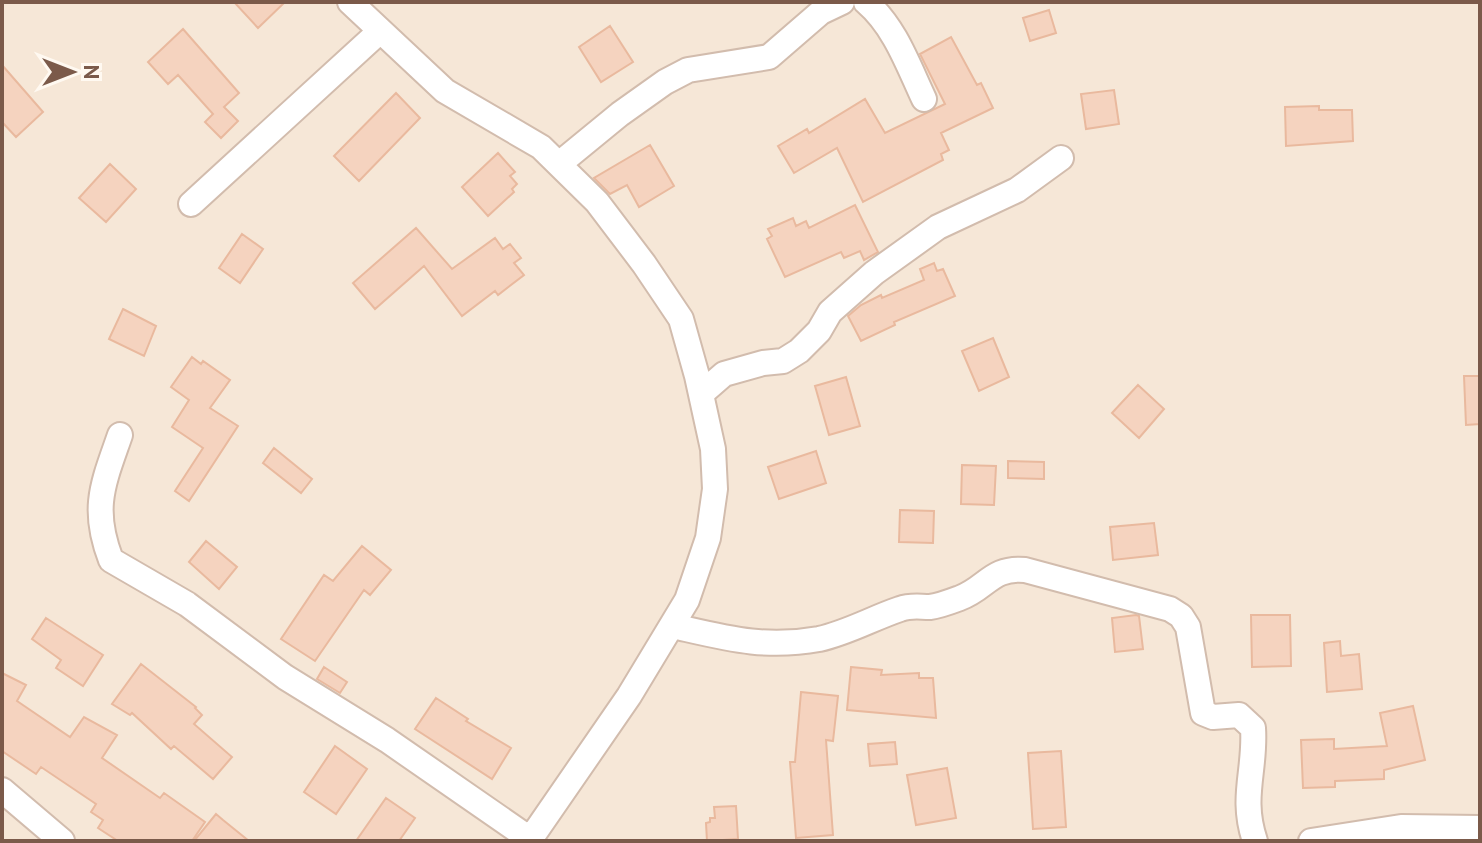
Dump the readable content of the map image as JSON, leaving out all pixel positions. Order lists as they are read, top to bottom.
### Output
{
  "north": "right"
}
